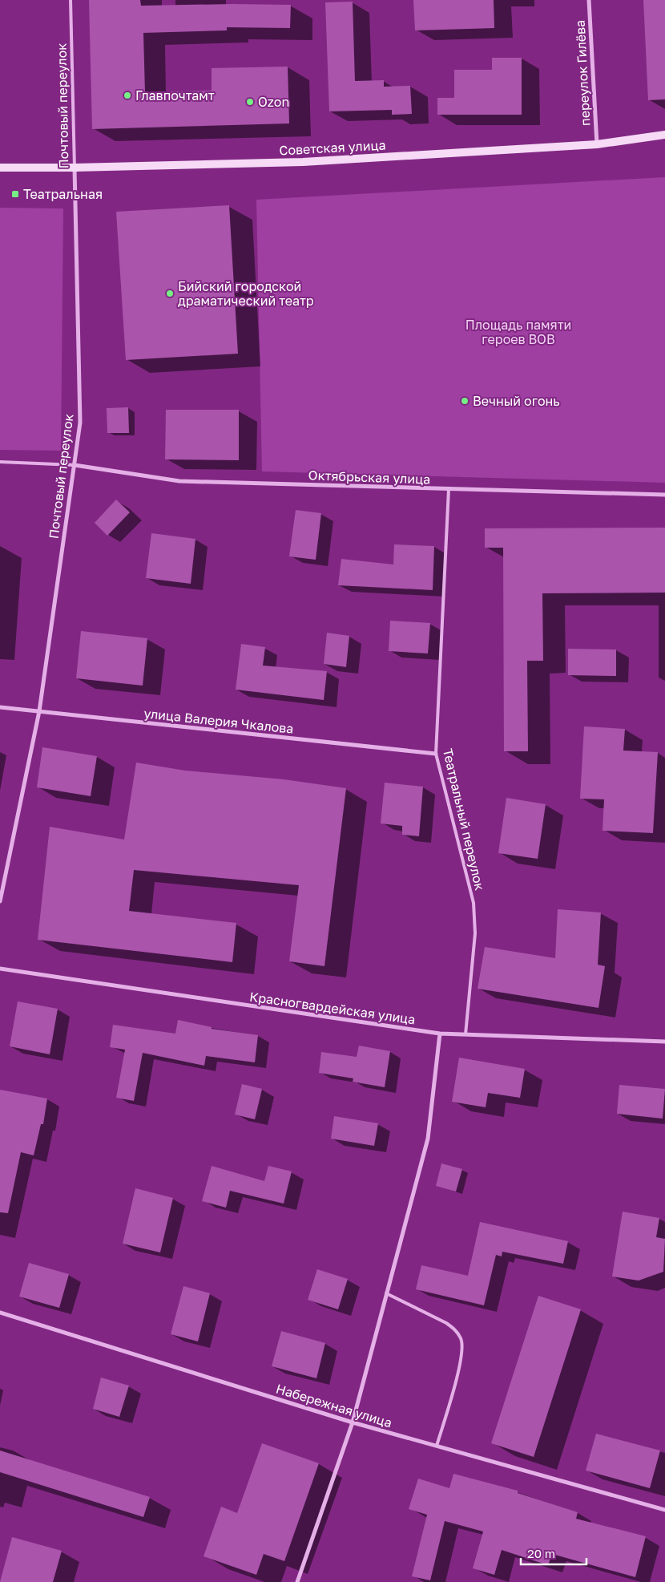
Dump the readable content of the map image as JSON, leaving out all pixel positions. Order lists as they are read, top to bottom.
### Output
{
  "streets": {
    "street": [
      "переулок Гилёва",
      "Почтовый переулок",
      "Советская улица",
      "Октябрьская улица",
      "улица Валерия Чкалова",
      "Красногвардейская улица",
      "Набережная улица"
    ],
    "lane": ["Театральный переулок"]
  },
  "crossings": [
    ["переулок Гилёва", "Советская улица"],
    ["Почтовый переулок", "Советская улица"],
    ["Почтовый переулок", "Октябрьская улица"],
    ["Почтовый переулок", "улица Валерия Чкалова"],
    ["Октябрьская улица", "Театральный переулок"],
    ["улица Валерия Чкалова", "Театральный переулок"],
    ["Театральный переулок", "Красногвардейская улица"]
  ],
  "parks": ["Площадь памяти героев ВОВ"],
  "places": {
    "other": [
      "Главпочтамт",
      "Ozon",
      "Бийский городской драматический театр",
      "Вечный огонь"
    ],
    "transit": ["Театральная"]
  },
  "scale_bar": "20 m"
}
